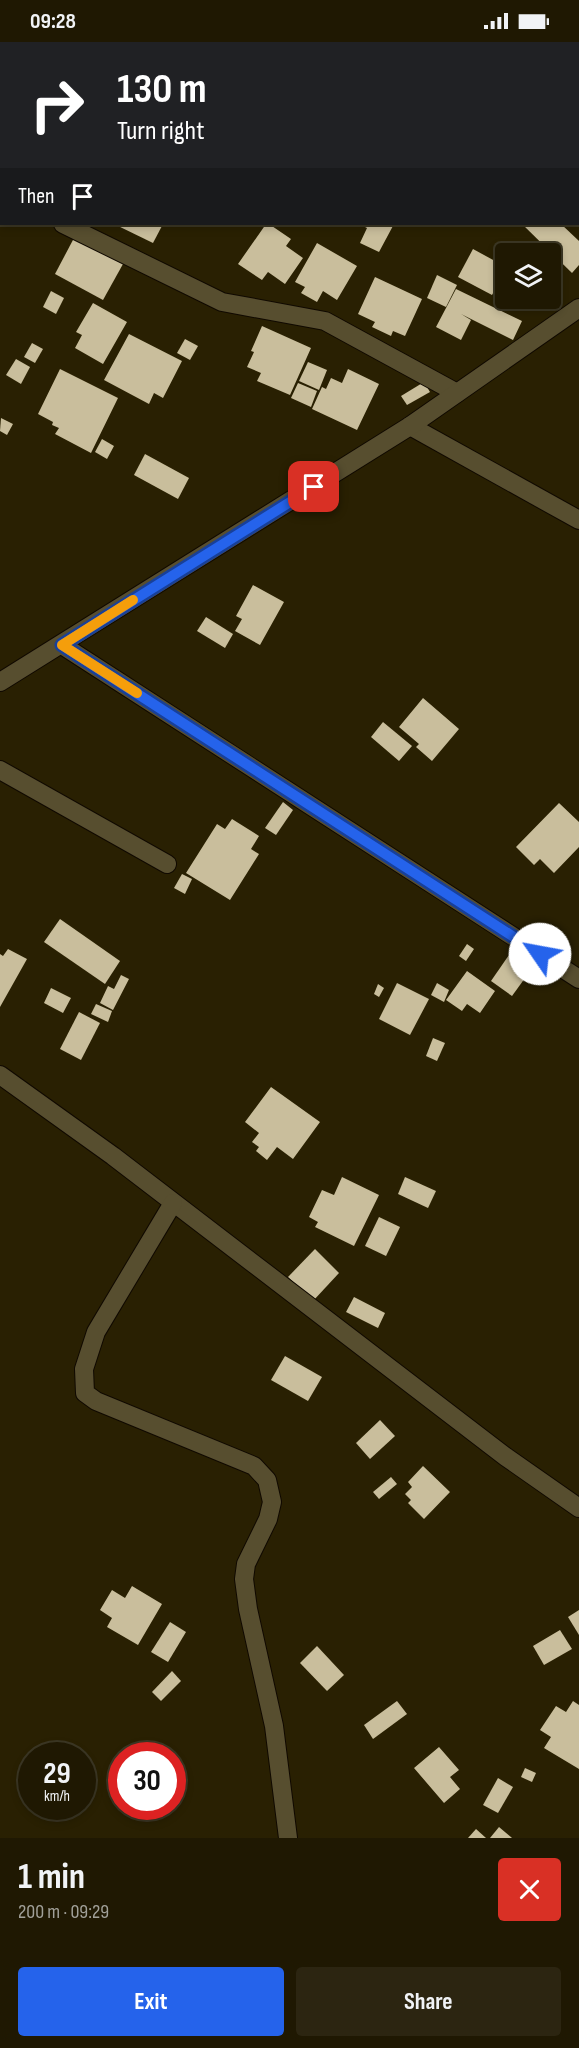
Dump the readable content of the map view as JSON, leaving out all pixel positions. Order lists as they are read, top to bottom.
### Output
{
  "page": {
    "status": "09:28",
    "turn": ["130 m", "Turn right"],
    "then": "Then",
    "speed": "29 km/h",
    "limit": "30",
    "heading": ["1 min", "200 m · 09:29"],
    "buttons": ["Exit", "Share"]
  }
}
